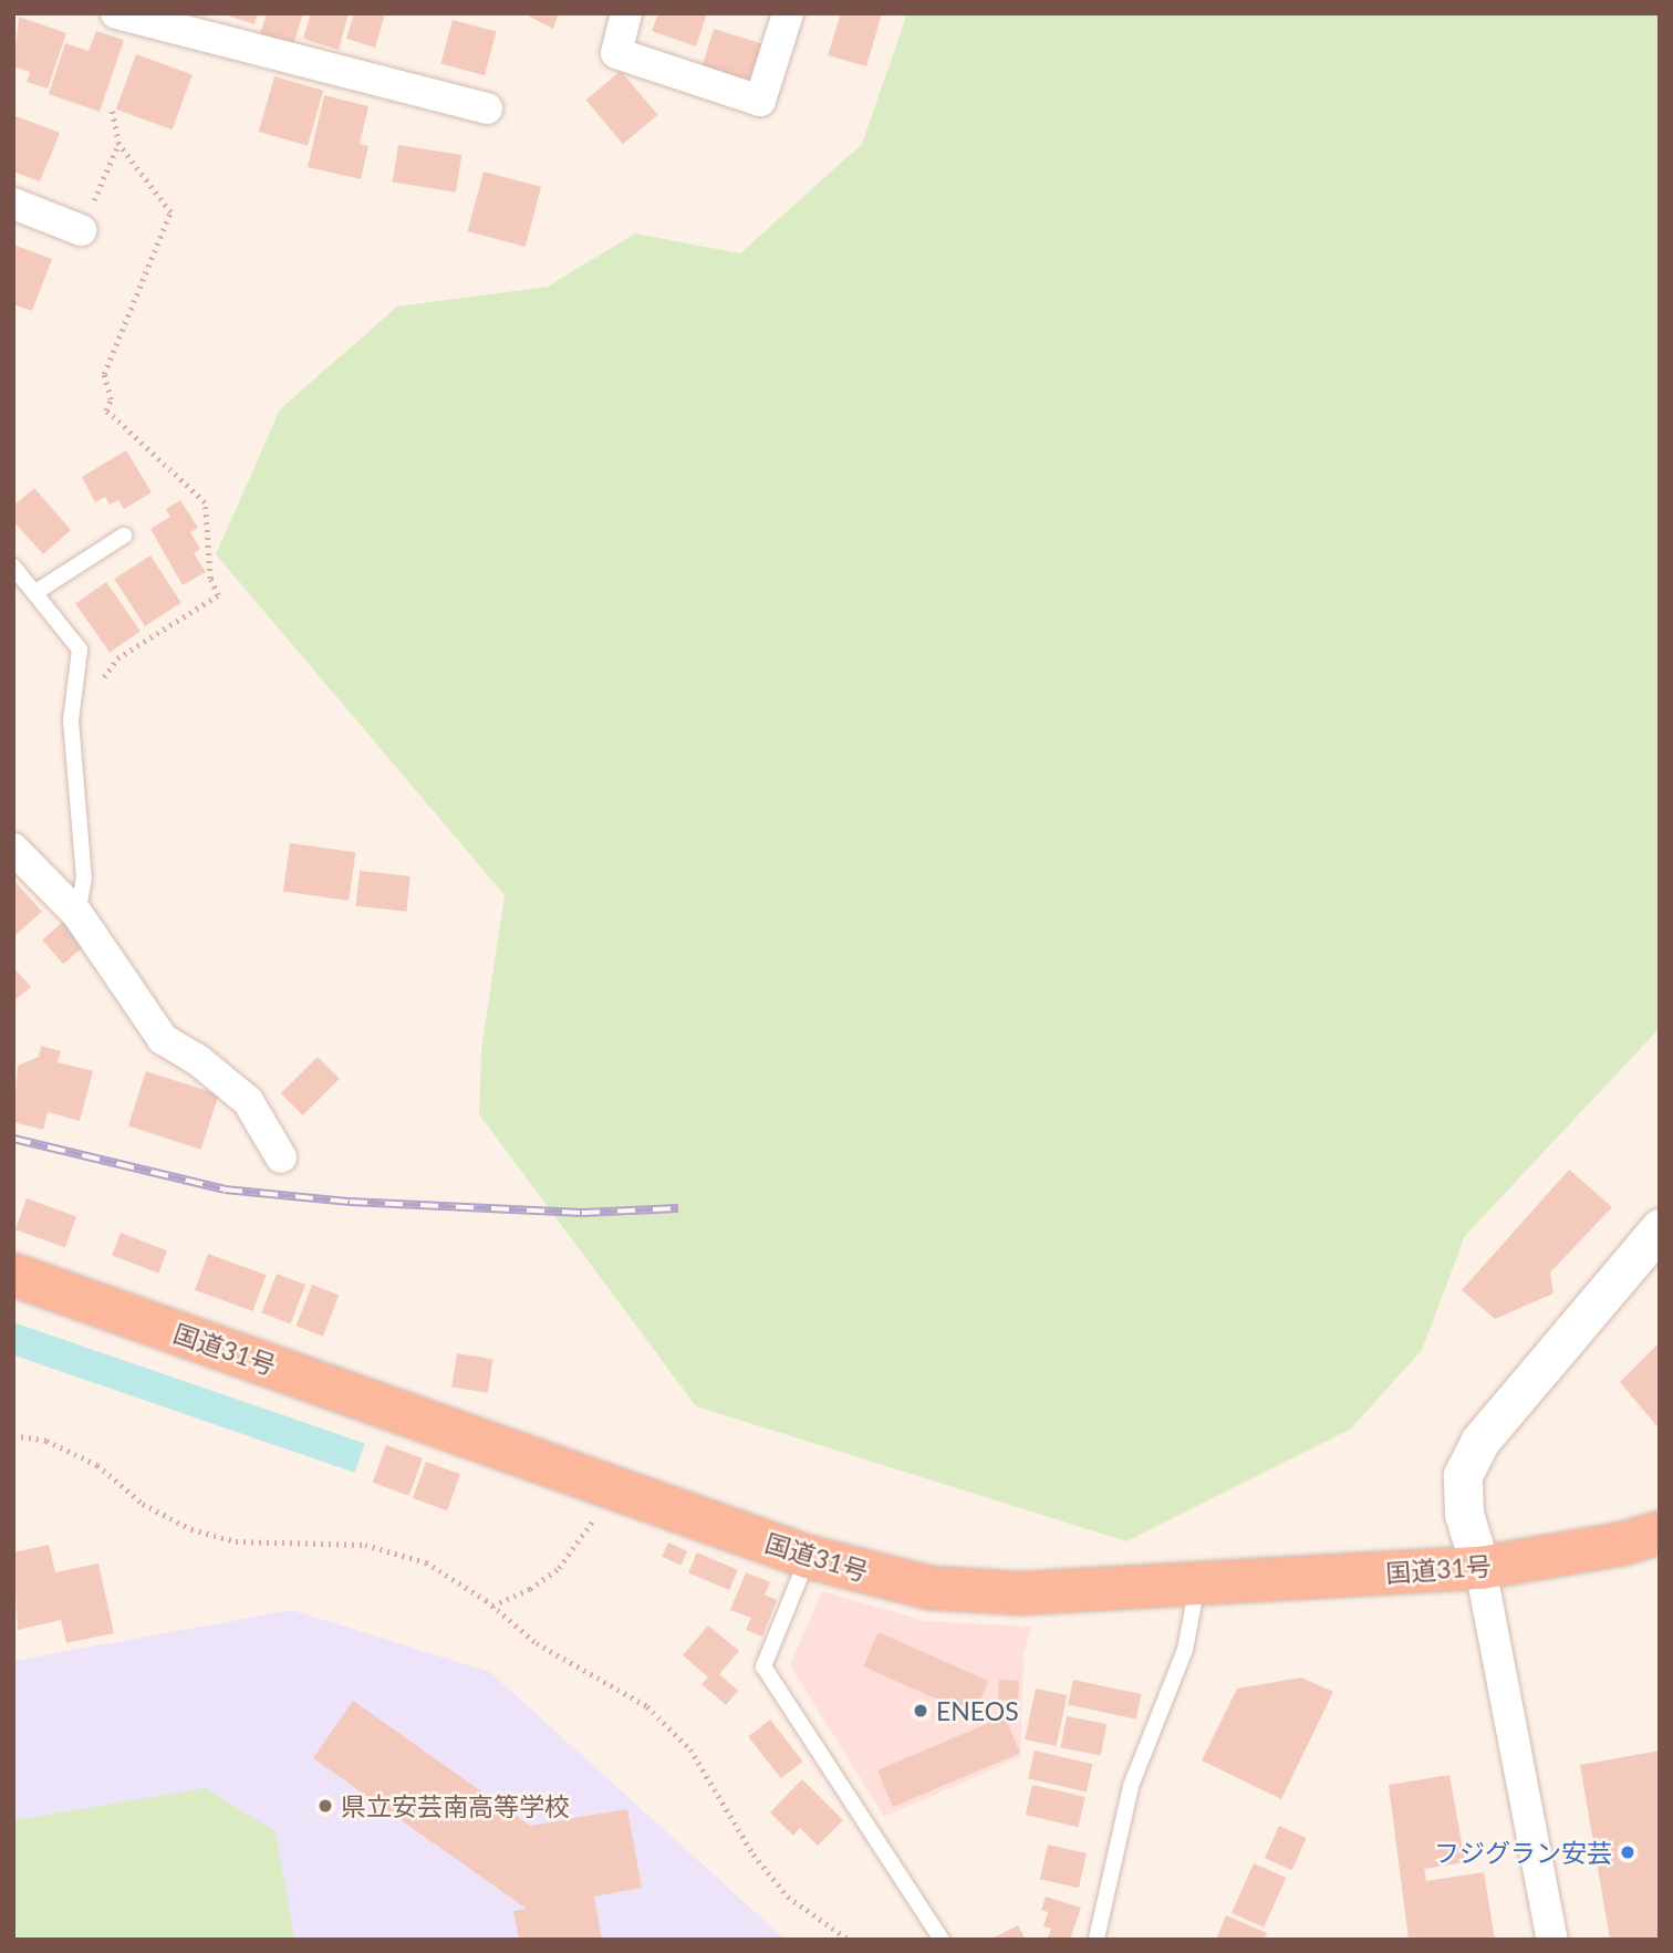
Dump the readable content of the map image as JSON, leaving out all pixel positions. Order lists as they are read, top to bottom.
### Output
{
  "streets": {
    "highway": ["国道31号"]
  },
  "places": ["ENEOS", "県立安芸南高等学校", "フジグラン安芸"]
}
